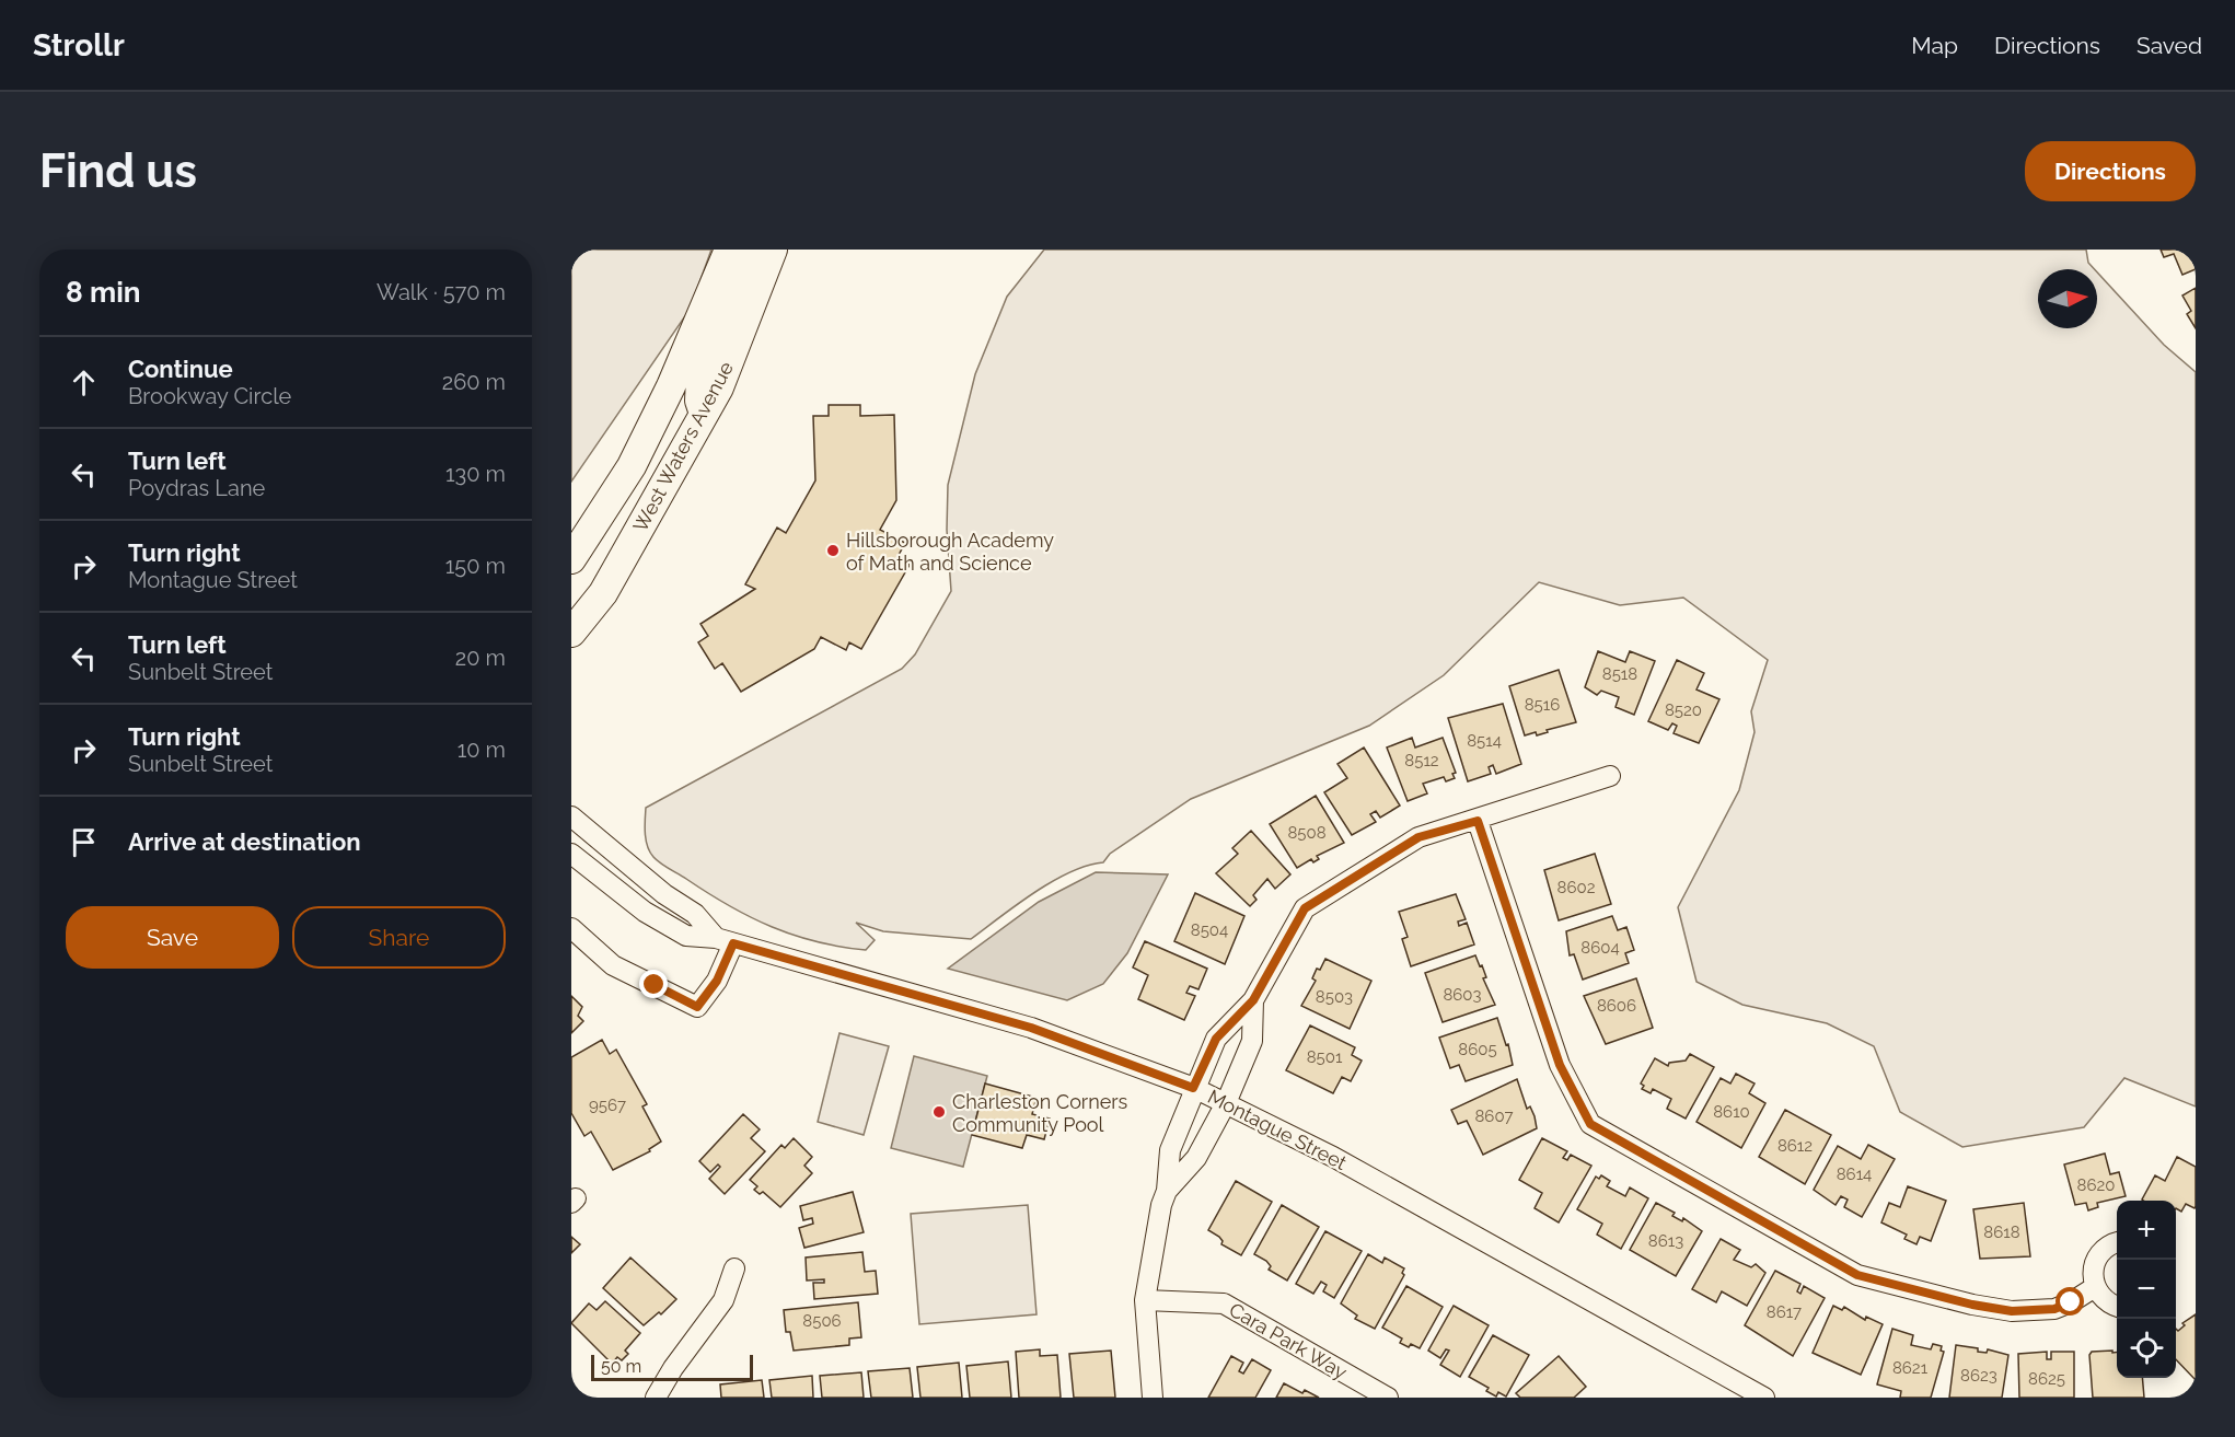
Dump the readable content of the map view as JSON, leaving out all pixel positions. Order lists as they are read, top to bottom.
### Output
{
  "streets": {
    "street": ["West Waters Avenue", "Montague Street", "Cara Park Way"]
  },
  "places": ["Hillsborough Academy of Math and Science", "Charleston Corners Community Pool"],
  "house_numbers": [
    "8518",
    "8516",
    "8520",
    "8514",
    "8512",
    "8508",
    "8602",
    "8504",
    "8604",
    "8603",
    "8503",
    "8606",
    "8605",
    "8501",
    "9567",
    "8610",
    "8607",
    "8612",
    "8614",
    "8620",
    "8618",
    "8613",
    "8617",
    "8506",
    "8621",
    "8623",
    "8625"
  ],
  "scale_bar": "50 m",
  "north": "right",
  "page": {
    "header": "Strollr",
    "nav": ["Map", "Directions", "Saved"],
    "buttons": [
      "Directions",
      ["Save", "Share"]
    ],
    "title": "Find us",
    "heading": ["8 min", "Walk · 570 m"],
    "list": [
      ["Continue", "Brookway Circle", "260 m"],
      ["Turn left", "Poydras Lane", "130 m"],
      ["Turn right", "Montague Street", "150 m"],
      ["Turn left", "Sunbelt Street", "20 m"],
      ["Turn right", "Sunbelt Street", "10 m"],
      "Arrive at destination"
    ],
    "map_buttons": ["+", "−"],
    "scale": "50 m"
  }
}
